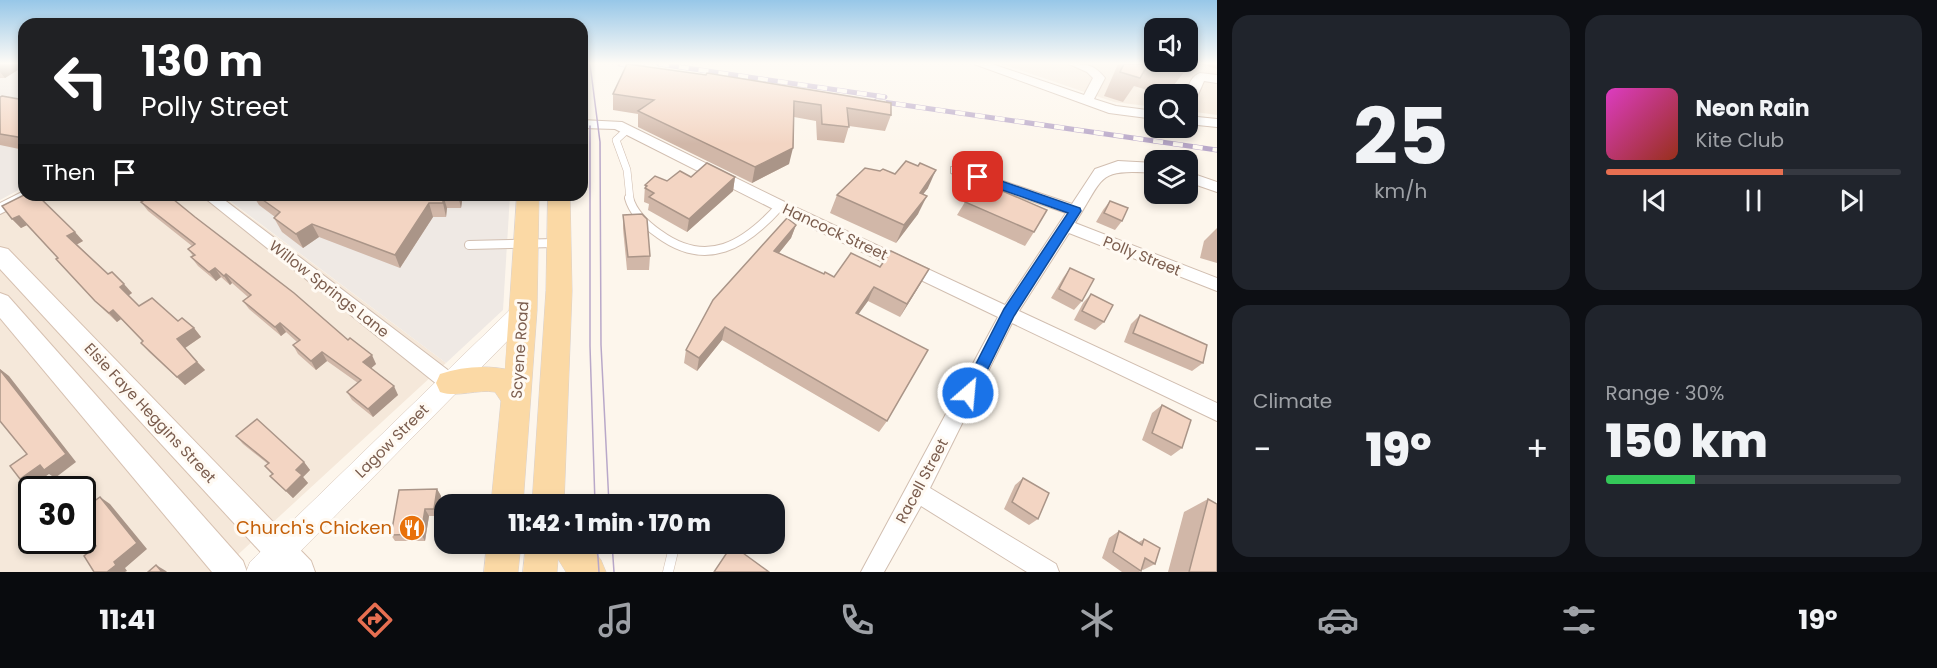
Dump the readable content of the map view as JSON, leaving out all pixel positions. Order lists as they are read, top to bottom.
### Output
{
  "streets": {
    "main road": ["Scyene Road", "Elsie Faye Heggins Street"],
    "street": [
      "Hancock Street",
      "Polly Street",
      "Willow Springs Lane",
      "Lagow Street",
      "Racell Street"
    ]
  },
  "crossings": [
    ["Hancock Street", "Racell Street"],
    ["Polly Street", "Racell Street"],
    ["Willow Springs Lane", "Lagow Street"],
    ["Scyene Road", "Lagow Street"],
    ["Elsie Faye Heggins Street", "Lagow Street"]
  ],
  "places": {
    "restaurant": ["Church's Chicken"]
  },
  "page": {
    "tile": [
      ["25", "km/h"],
      "Climate",
      ["Range · 30%", "150 km"]
    ],
    "turn": ["130 m", "Polly Street"],
    "song": ["Neon Rain", "Kite Club"],
    "then": "Then",
    "heat": ["−", "19°", "+"],
    "limit": "30",
    "trip": "11:42 · 1 min · 170 m",
    "tabs": ["11:41", "19°"]
  }
}
